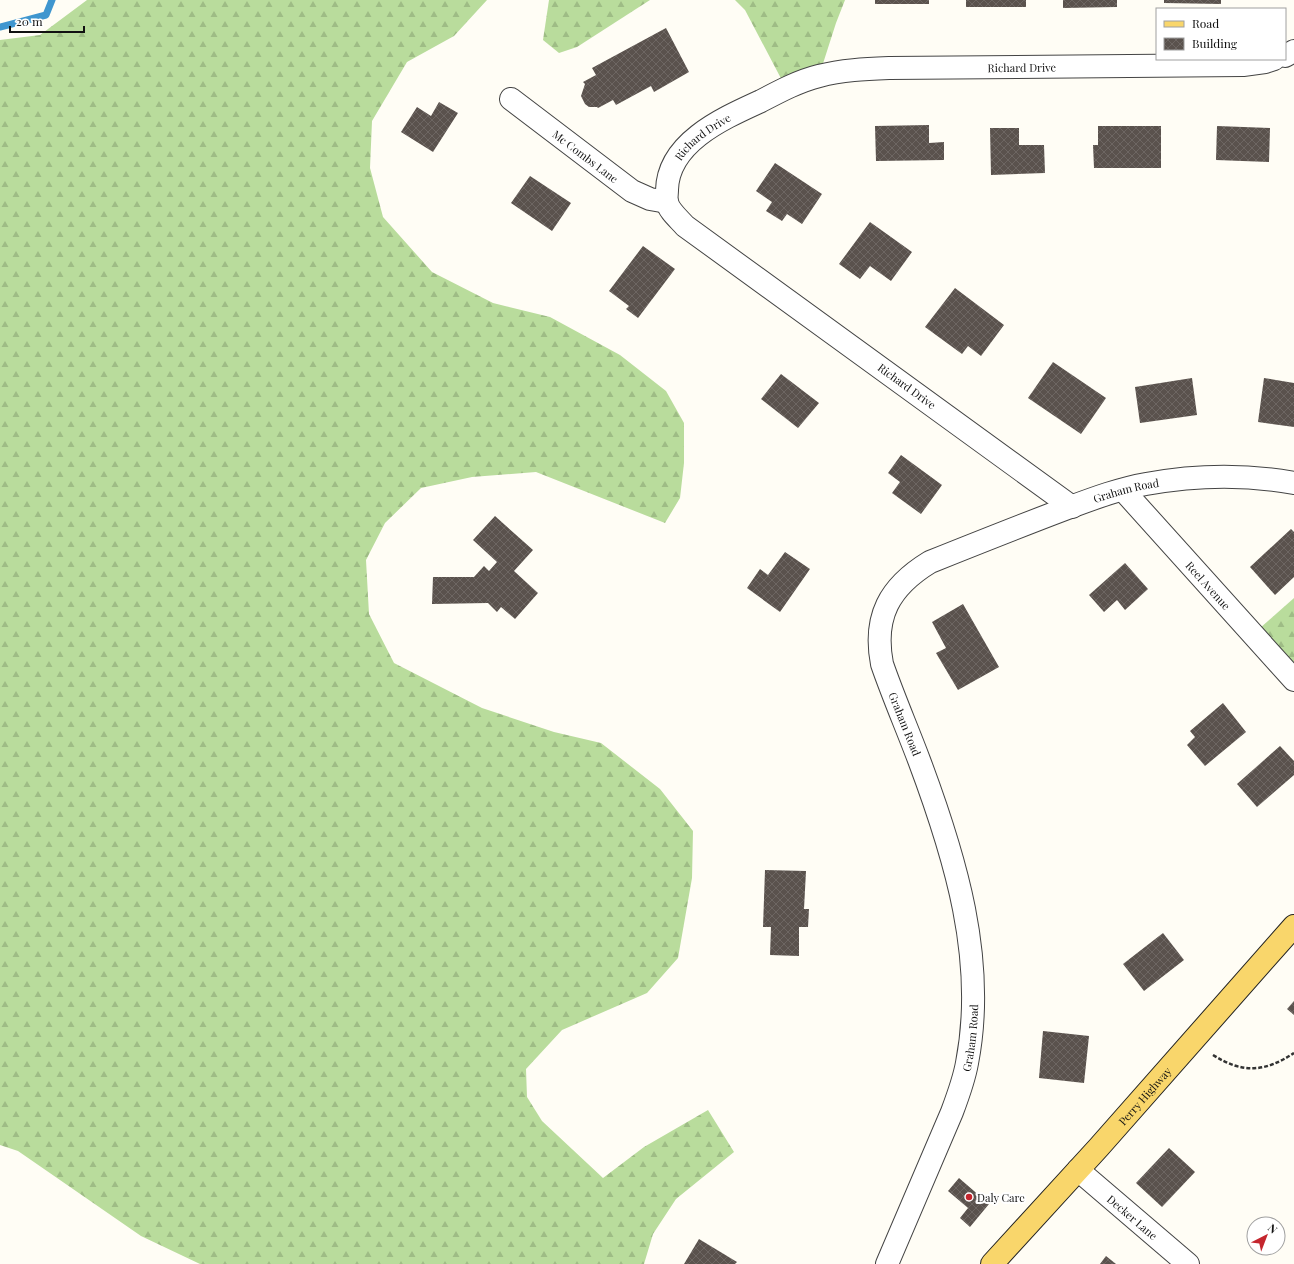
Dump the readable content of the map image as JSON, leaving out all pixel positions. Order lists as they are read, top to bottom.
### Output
{
  "streets": {
    "main road": ["Perry Highway"],
    "street": [
      "Richard Drive",
      "Mc Combs Lane",
      "Graham Road",
      "Reel Avenue",
      "Decker Lane"
    ]
  },
  "crossings": [
    ["Richard Drive", "Mc Combs Lane"],
    ["Richard Drive", "Graham Road"],
    ["Graham Road", "Reel Avenue"],
    ["Perry Highway", "Decker Lane"]
  ],
  "places": ["Daly Care"],
  "legend": ["Road", "Building"],
  "scale_bar": "20 m",
  "north": "top right"
}
